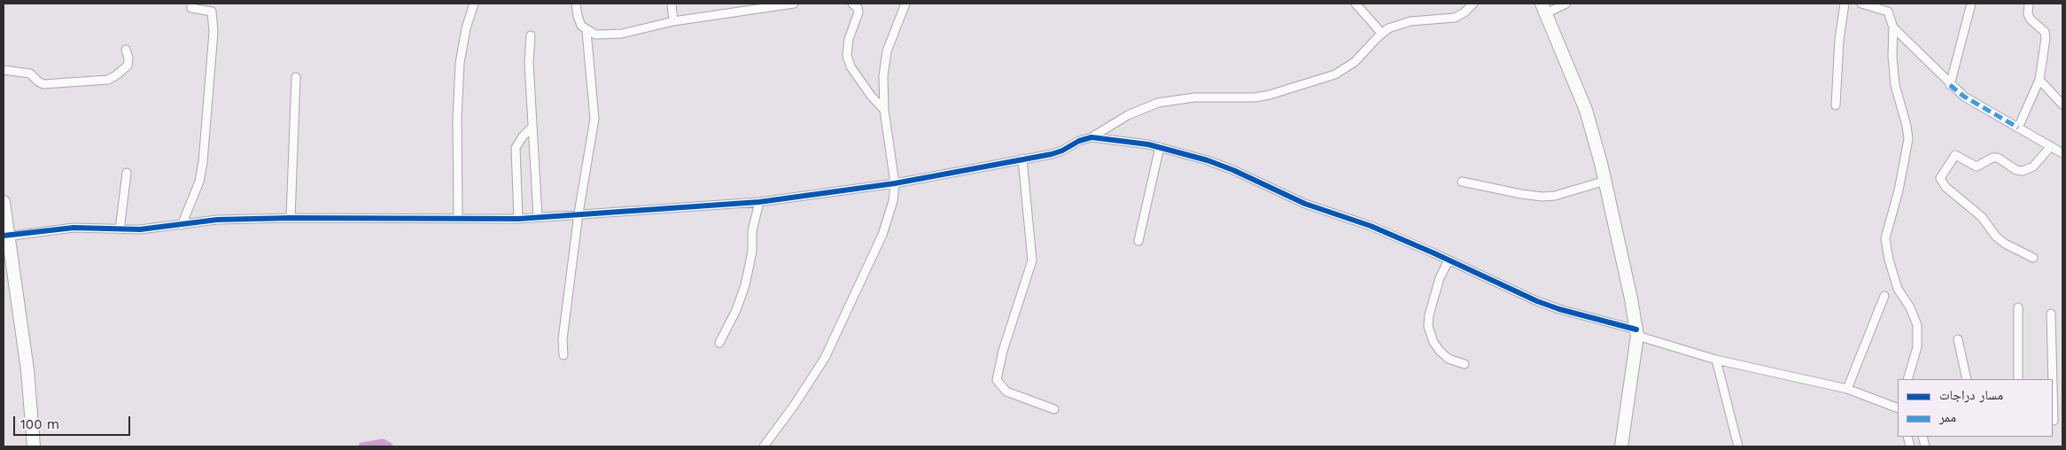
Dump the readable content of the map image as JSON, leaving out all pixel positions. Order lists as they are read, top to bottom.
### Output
{
  "legend": ["مسار دراجات", "ممر"],
  "scale_bar": "100 m"
}
